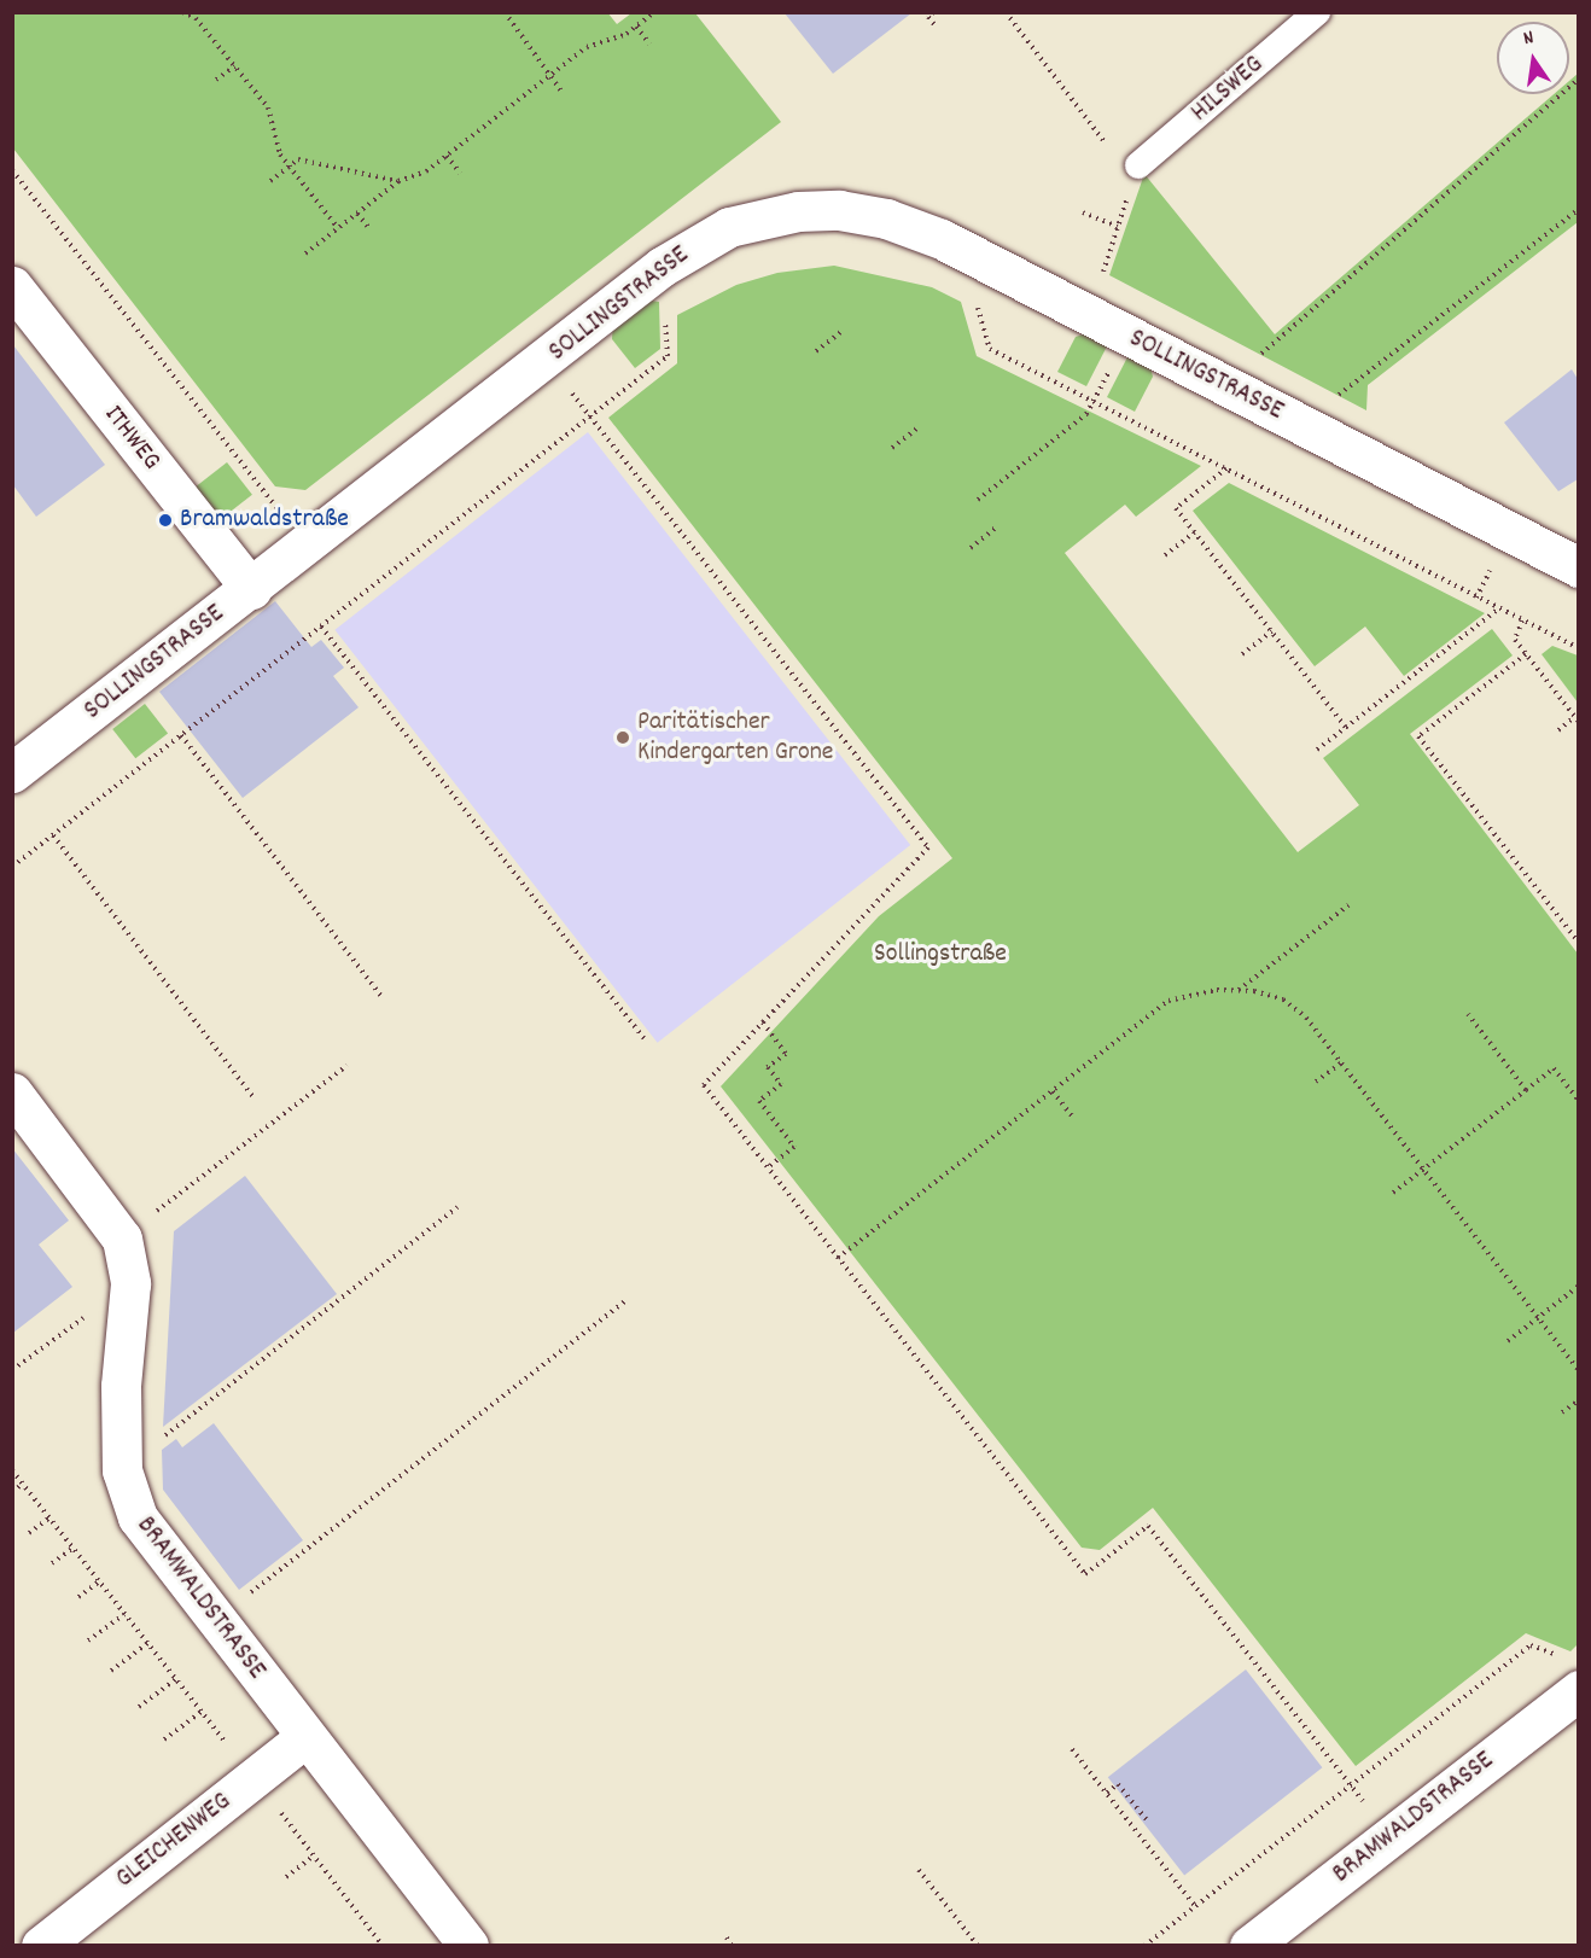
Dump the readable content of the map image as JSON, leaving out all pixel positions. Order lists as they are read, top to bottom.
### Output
{
  "streets": {
    "street": [
      "SOLLINGSTRASSE",
      "ITHWEG",
      "BRAMWALDSTRASSE",
      "GLEICHENWEG"
    ],
    "lane": ["HILSWEG"]
  },
  "crossings": [
    ["SOLLINGSTRASSE", "ITHWEG"],
    ["BRAMWALDSTRASSE", "GLEICHENWEG"]
  ],
  "parks": ["Sollingstraße"],
  "places": ["Bramwaldstraße", "Paritätischer Kindergarten Grone"],
  "north": "top"
}
